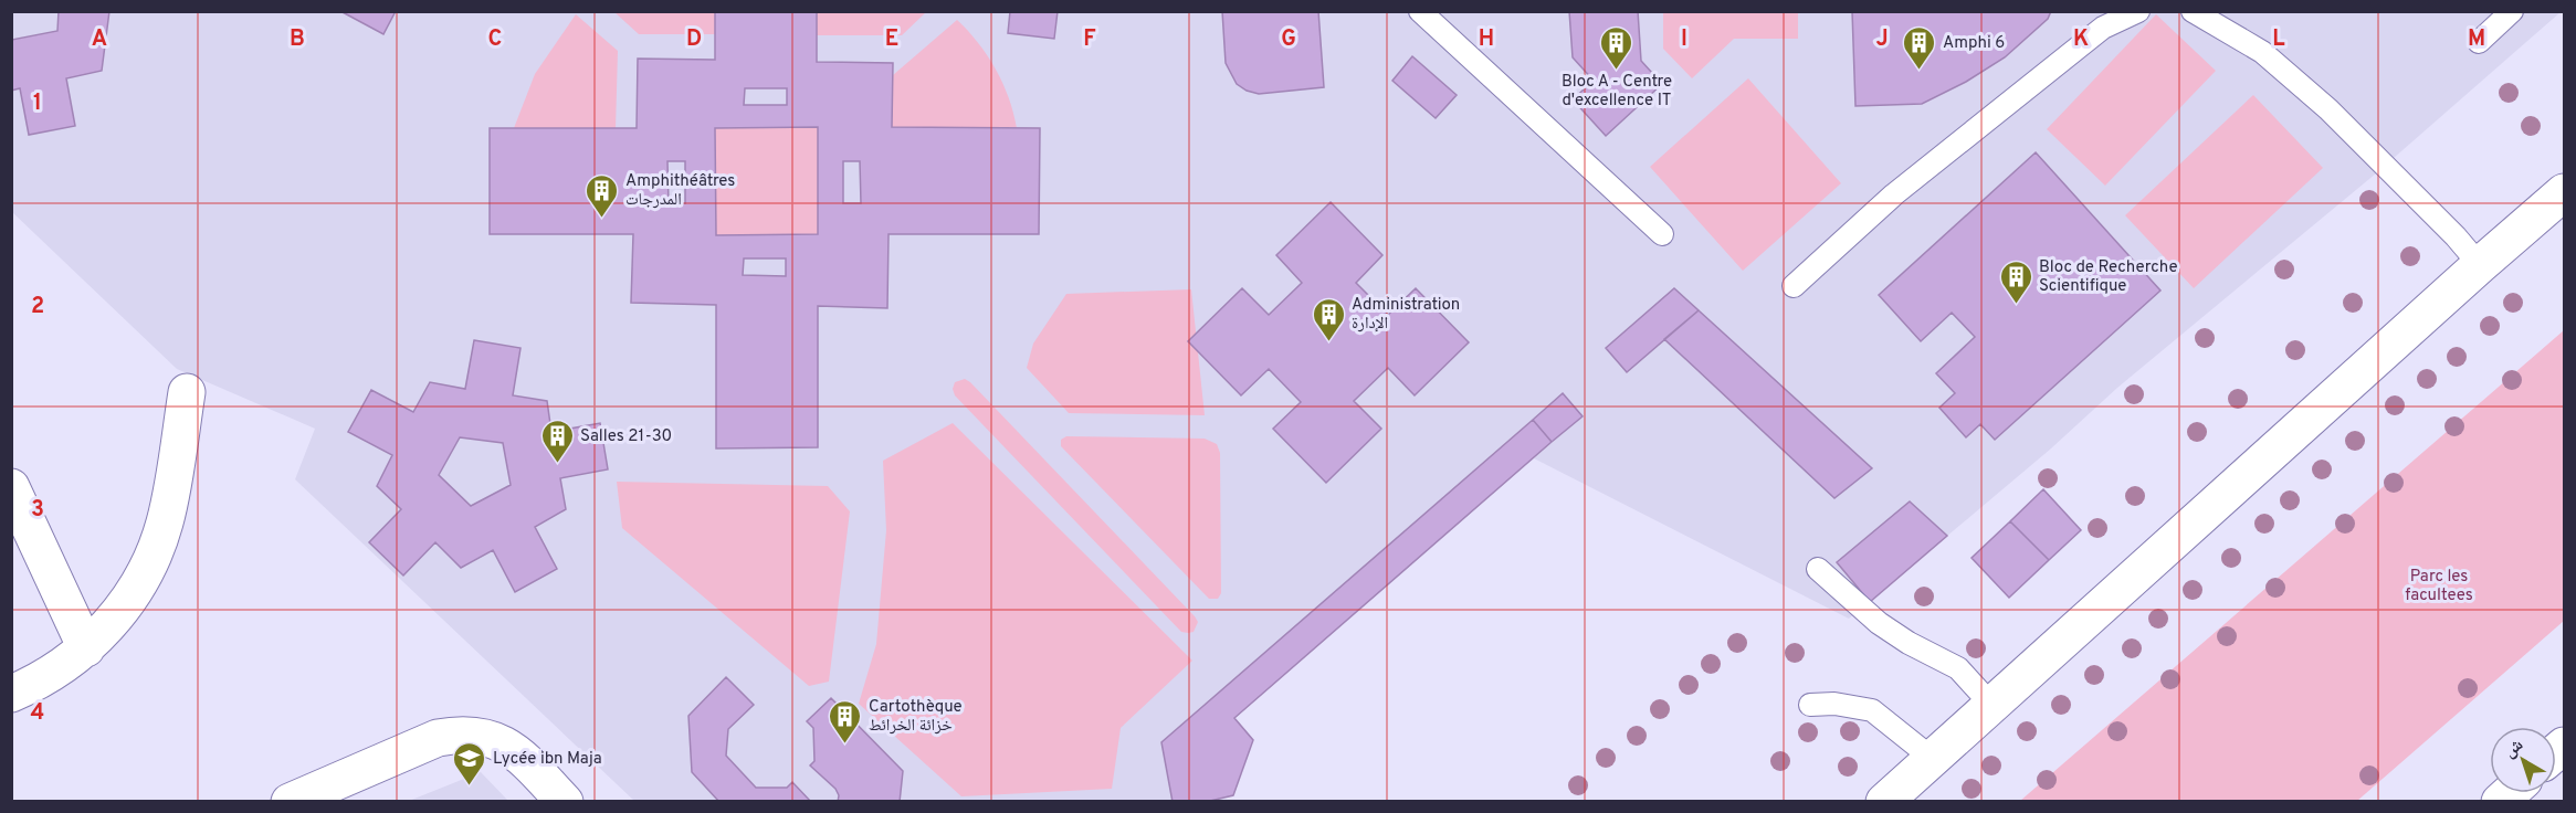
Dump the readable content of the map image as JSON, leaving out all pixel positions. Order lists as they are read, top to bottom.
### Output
{
  "parks": ["Parc les facultees"],
  "places": {
    "building": [
      "Bloc A - Centre d'excellence IT",
      "Amphi 6",
      "Amphithéâtres المدرجات",
      "Bloc de Recherche Scientifique",
      "Administration الإدارة",
      "Salles 21-30",
      "Cartothèque خزائة الخرائط"
    ],
    "school or university": ["Lycée ibn Maja"]
  },
  "north": "top left",
  "grid": {
    "columns": [
      "A",
      "B",
      "C",
      "D",
      "E",
      "F",
      "G",
      "H",
      "I",
      "J",
      "K",
      "L",
      "M"
    ],
    "rows": [
      "1",
      "2",
      "3",
      "4"
    ]
  }
}
